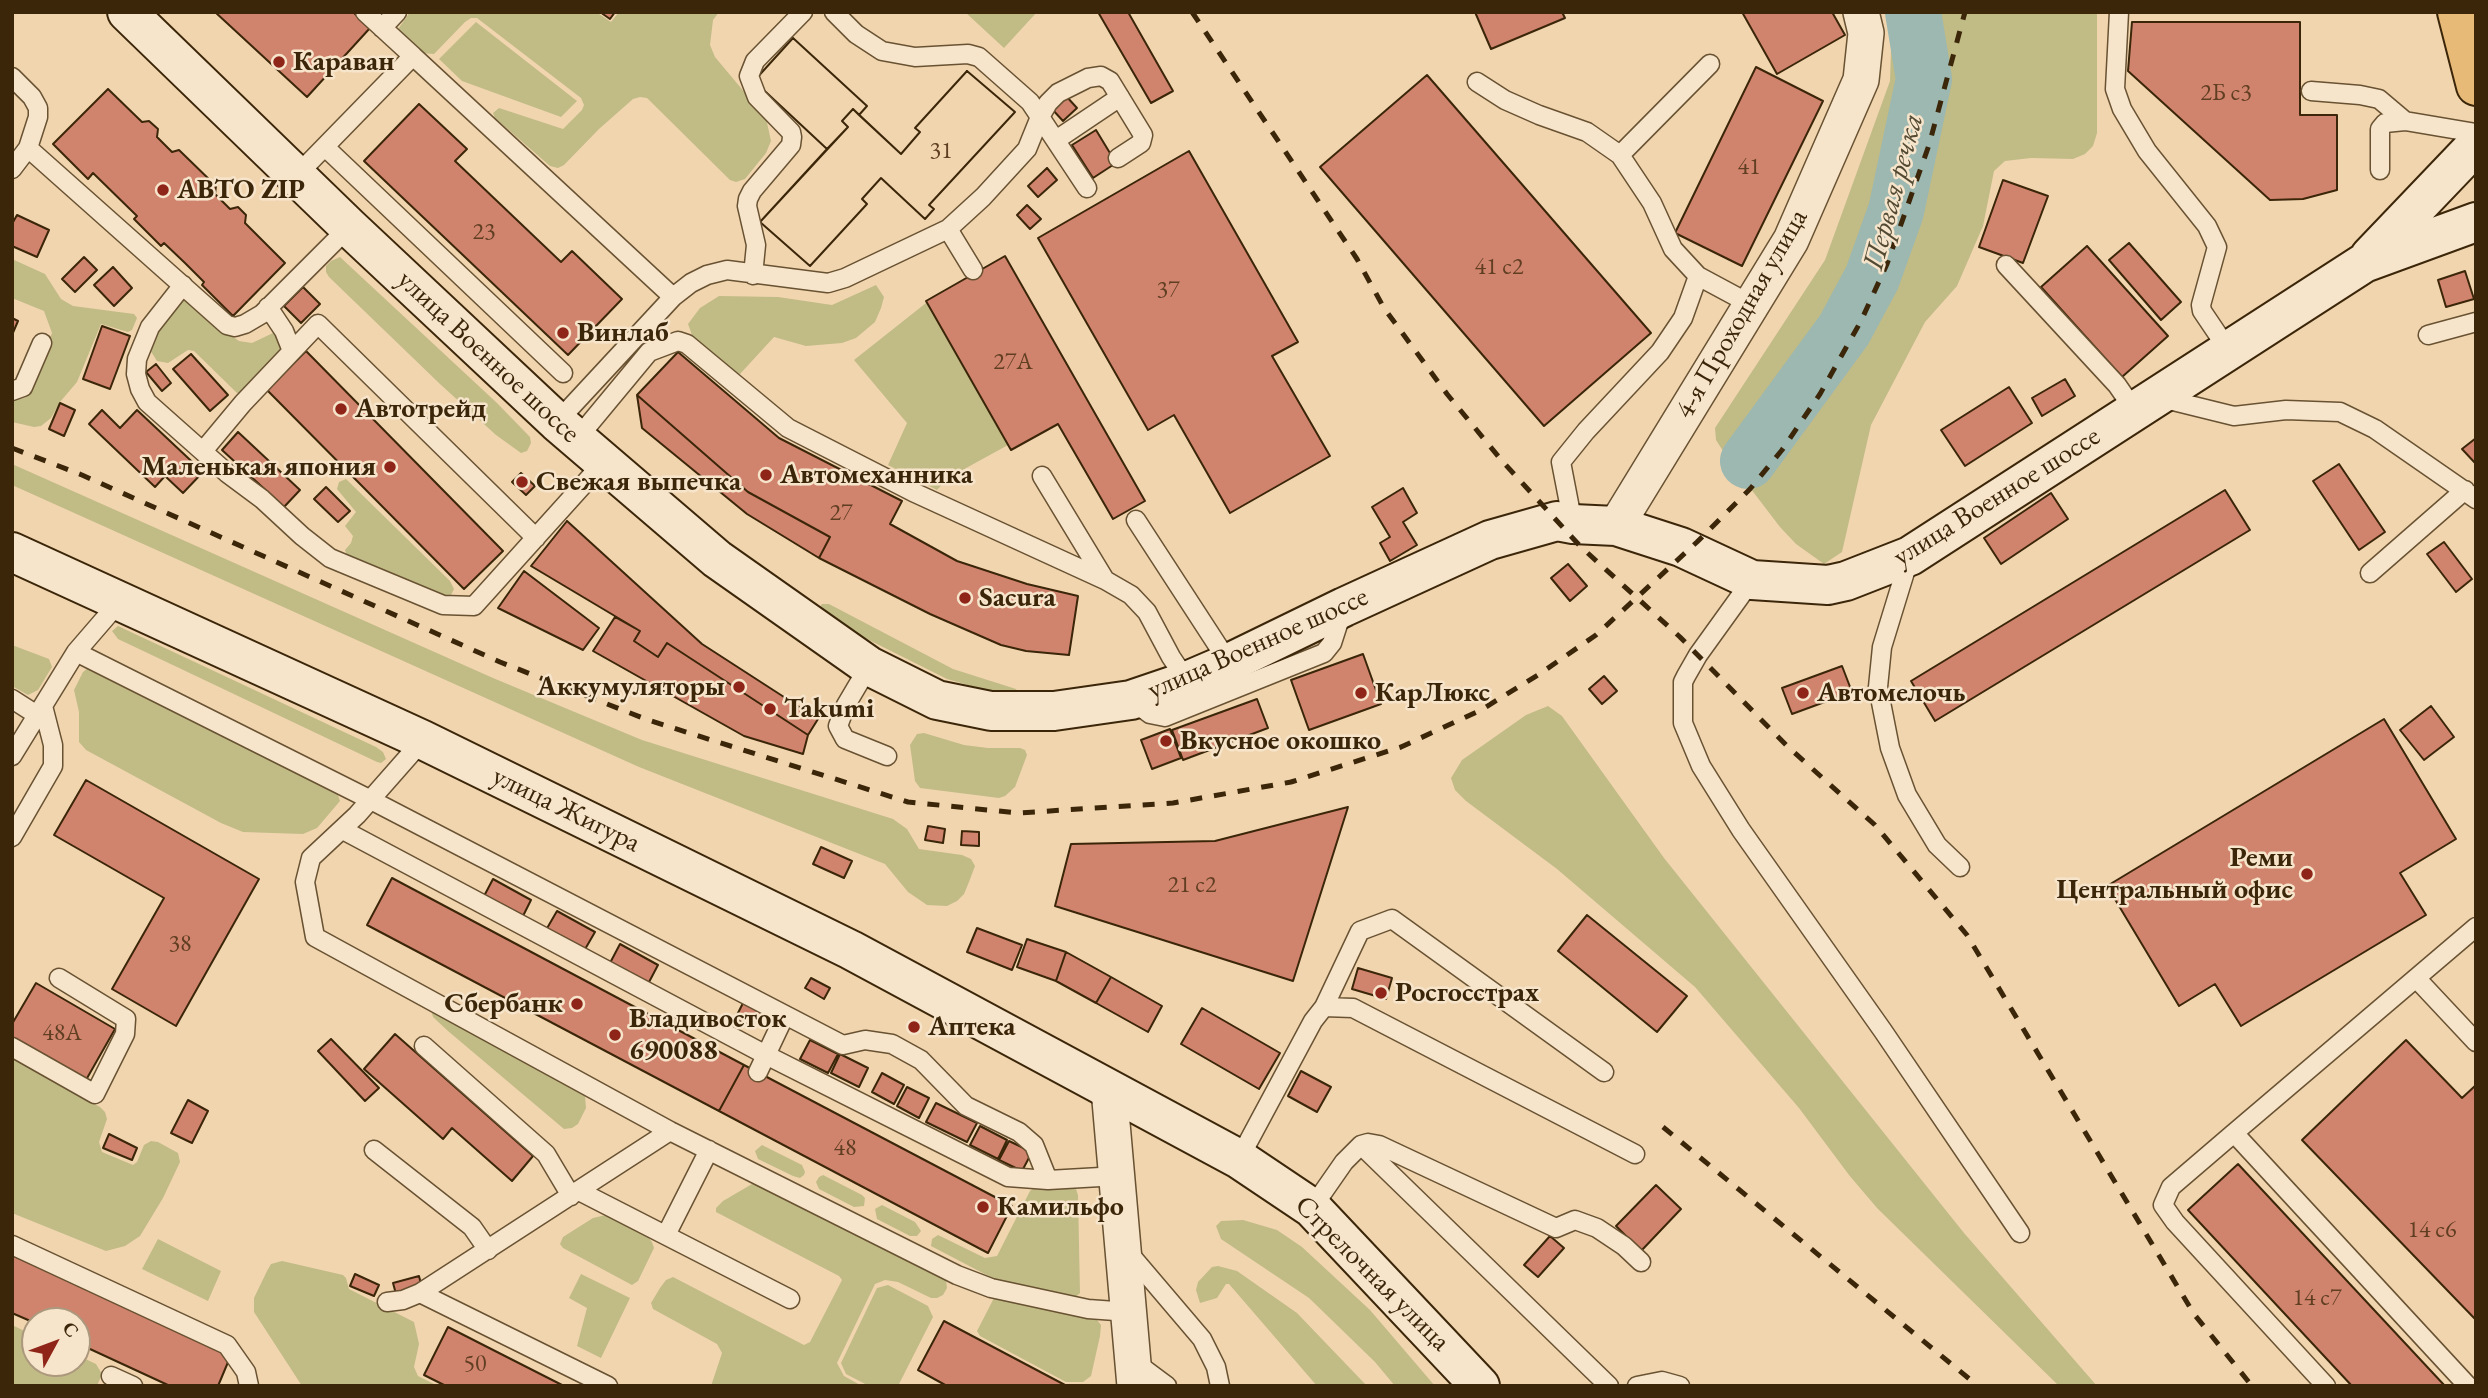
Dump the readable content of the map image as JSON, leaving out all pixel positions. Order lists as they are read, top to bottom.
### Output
{
  "streets": {
    "main road": ["улица Военное шоссе", "улица Жигура", "Стрелочная улица"],
    "street": ["4-я Проходная улица"]
  },
  "crossings": [
    ["4-я Проходная улица", "улица Военное шоссе"],
    ["улица Жигура", "Стрелочная улица"]
  ],
  "water": ["Первая речка"],
  "places": [
    "Караван",
    "АВТО ZIP",
    "Винлаб",
    "Автотрейд",
    "Маленькая япония",
    "Автомеханника",
    "Свежая выпечка",
    "Sacura",
    "Аккумуляторы",
    "КарЛюкс",
    "Автомелочь",
    "Takumi",
    "Вкусное окошко",
    "Реми Центральный офис",
    "Росгосстрах",
    "Сбербанк",
    "Аптека",
    "Владивосток 690088",
    "Камильфо"
  ],
  "house_numbers": [
    "2Б с3",
    "31",
    "41",
    "23",
    "41 с2",
    "37",
    "27А",
    "27",
    "21 с2",
    "38",
    "48А",
    "48",
    "14 с6",
    "14 с7",
    "50"
  ],
  "north": "top right"
}
